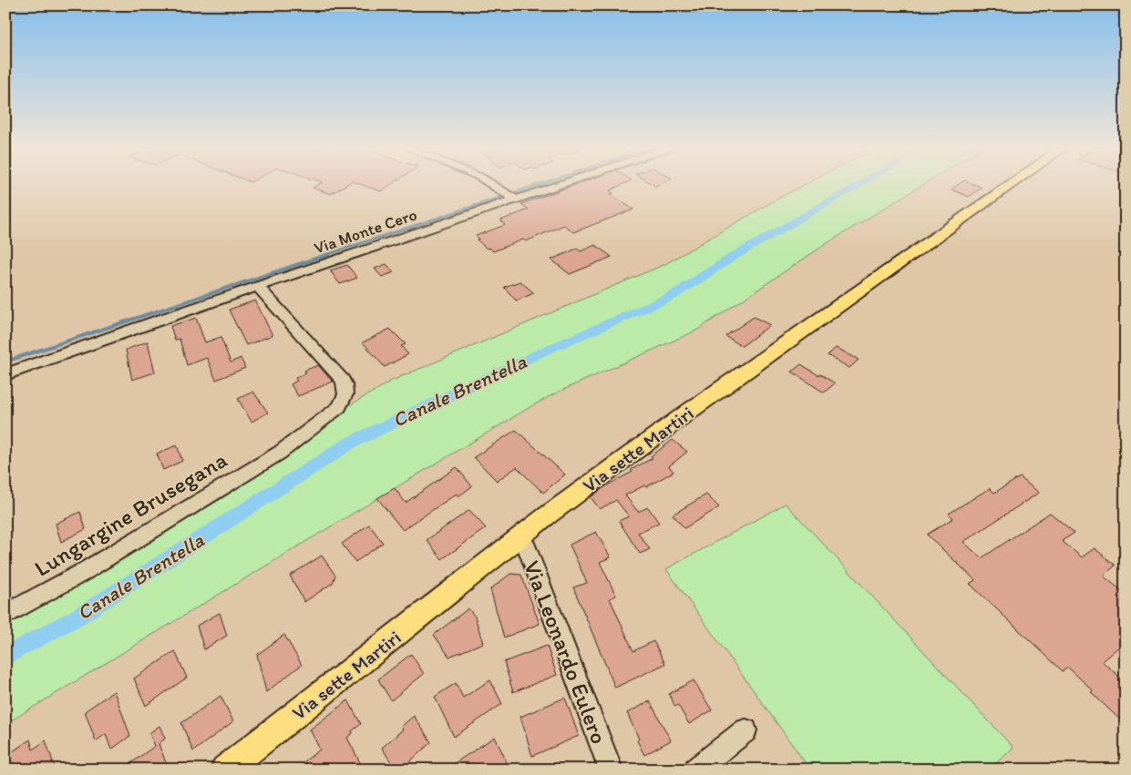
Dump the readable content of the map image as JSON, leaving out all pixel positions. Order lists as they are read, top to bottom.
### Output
{
  "streets": {
    "main road": ["Via sette Martiri"],
    "street": ["Via Monte Cero", "Lungargine Brusegana", "Via Leonardo Eulero"]
  },
  "crossings": [
    ["Via Monte Cero", "Lungargine Brusegana"],
    ["Via sette Martiri", "Via Leonardo Eulero"]
  ],
  "water": ["Canale Brentella"]
}
